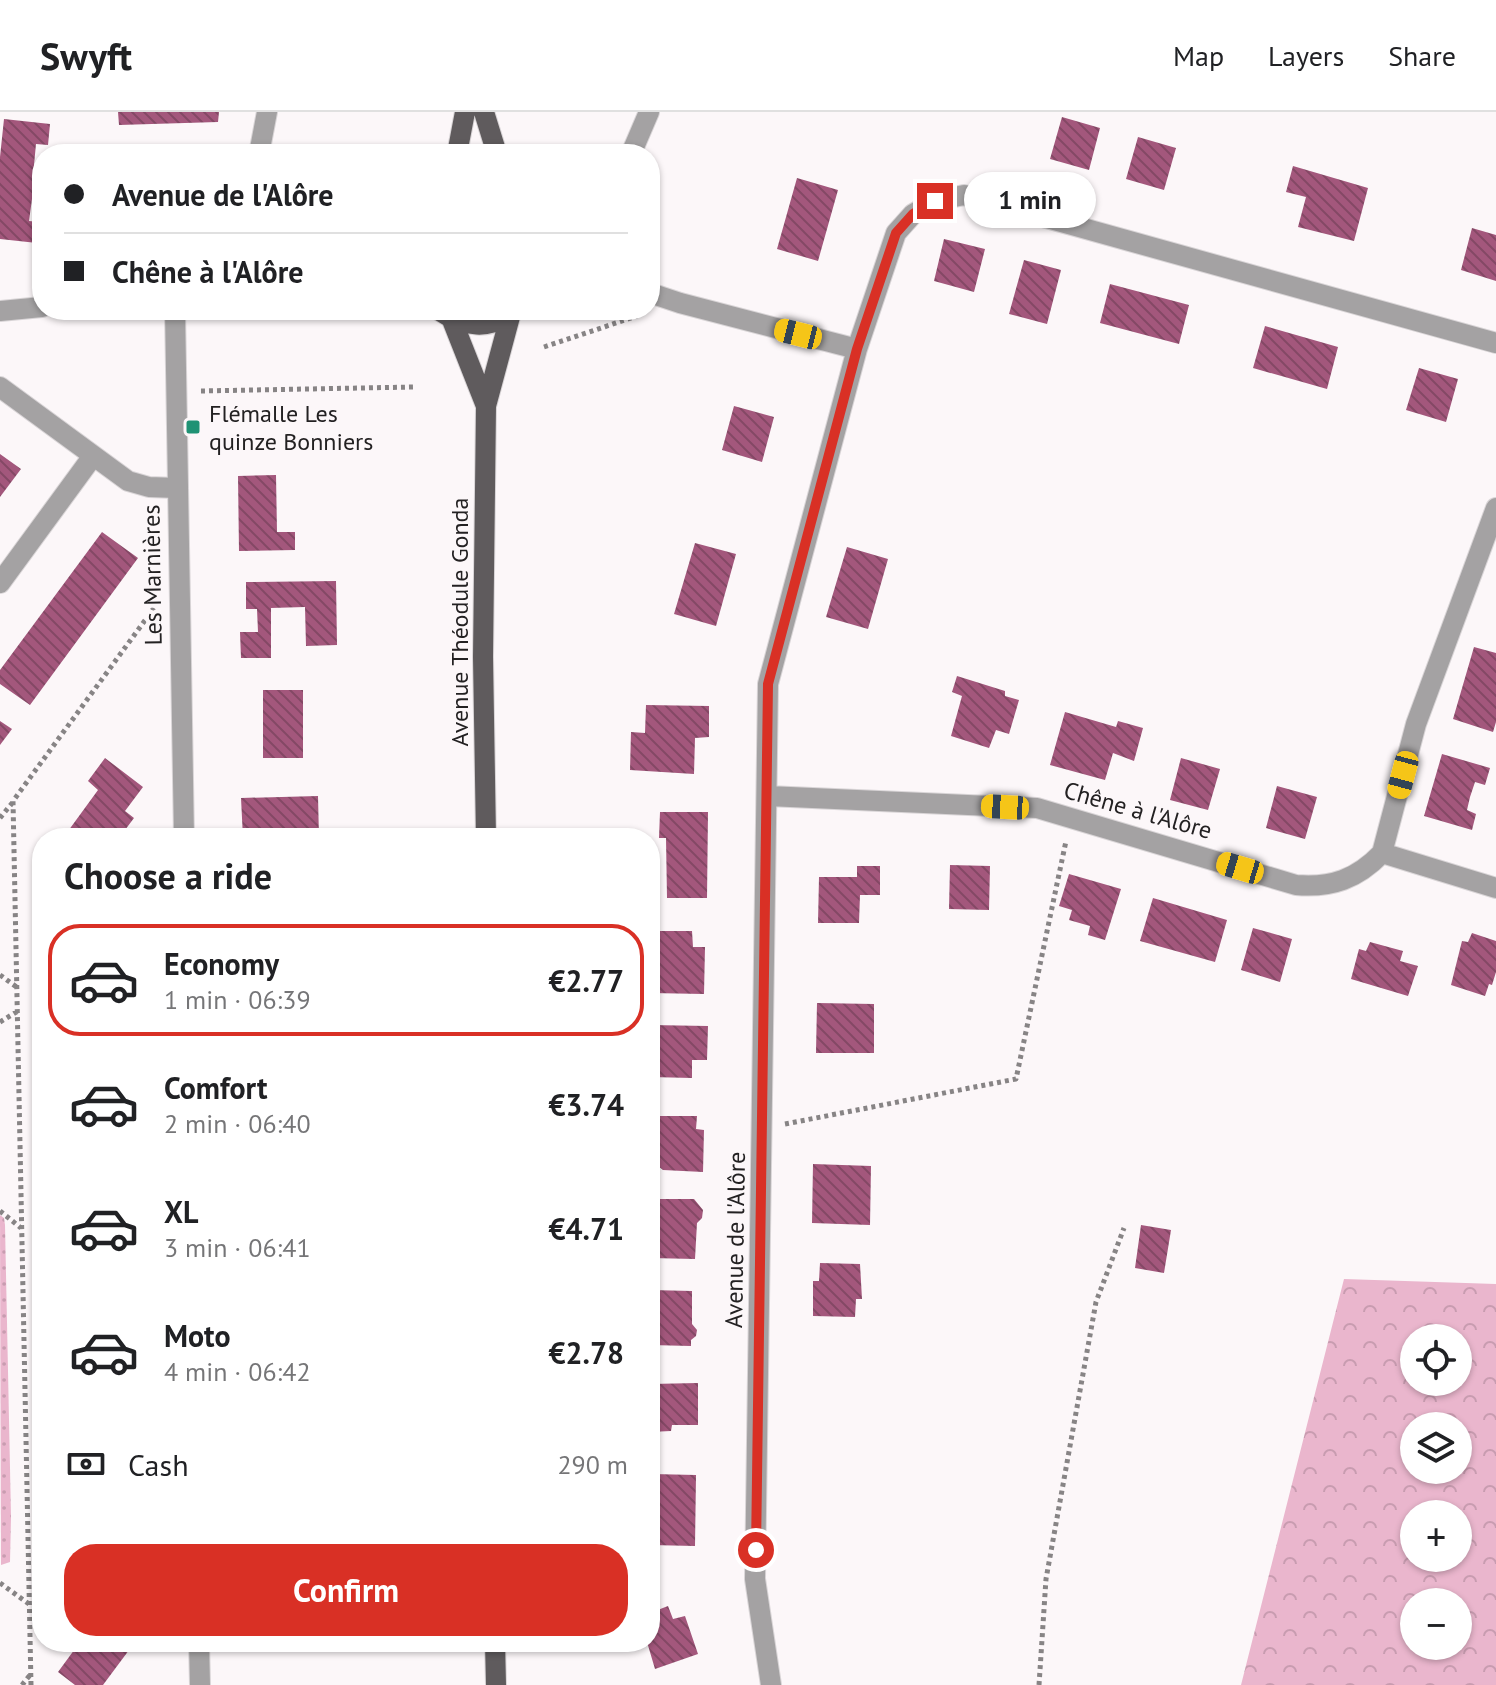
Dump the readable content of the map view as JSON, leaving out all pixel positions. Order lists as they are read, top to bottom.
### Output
{
  "streets": {
    "main road": ["Avenue Théodule Gonda"],
    "street": ["Les Marnières", "Chêne à l'Alôre", "Avenue de l'Alôre"]
  },
  "crossings": [
    ["Chêne à l'Alôre", "Avenue de l'Alôre"]
  ],
  "places": {
    "transit": ["Flémalle Les quinze Bonniers"]
  },
  "page": {
    "header": "Swyft",
    "nav": ["Map", "Layers", "Share"],
    "banner": ["Avenue de l'Alôre", "Chêne à l'Alôre"],
    "bubble": "1 min",
    "heading": "Choose a ride",
    "list": [
      {
        "name": "Economy",
        "note": "1 min · 06:39",
        "value": "€2.77"
      },
      {
        "name": "Comfort",
        "note": "2 min · 06:40",
        "value": "€3.74"
      },
      {
        "name": "XL",
        "note": "3 min · 06:41",
        "value": "€4.71"
      },
      {
        "name": "Moto",
        "note": "4 min · 06:42",
        "value": "€2.78"
      }
    ],
    "map_buttons": ["+", "−"],
    "pay": ["Cash", "290 m"],
    "buttons": "Confirm"
  }
}
